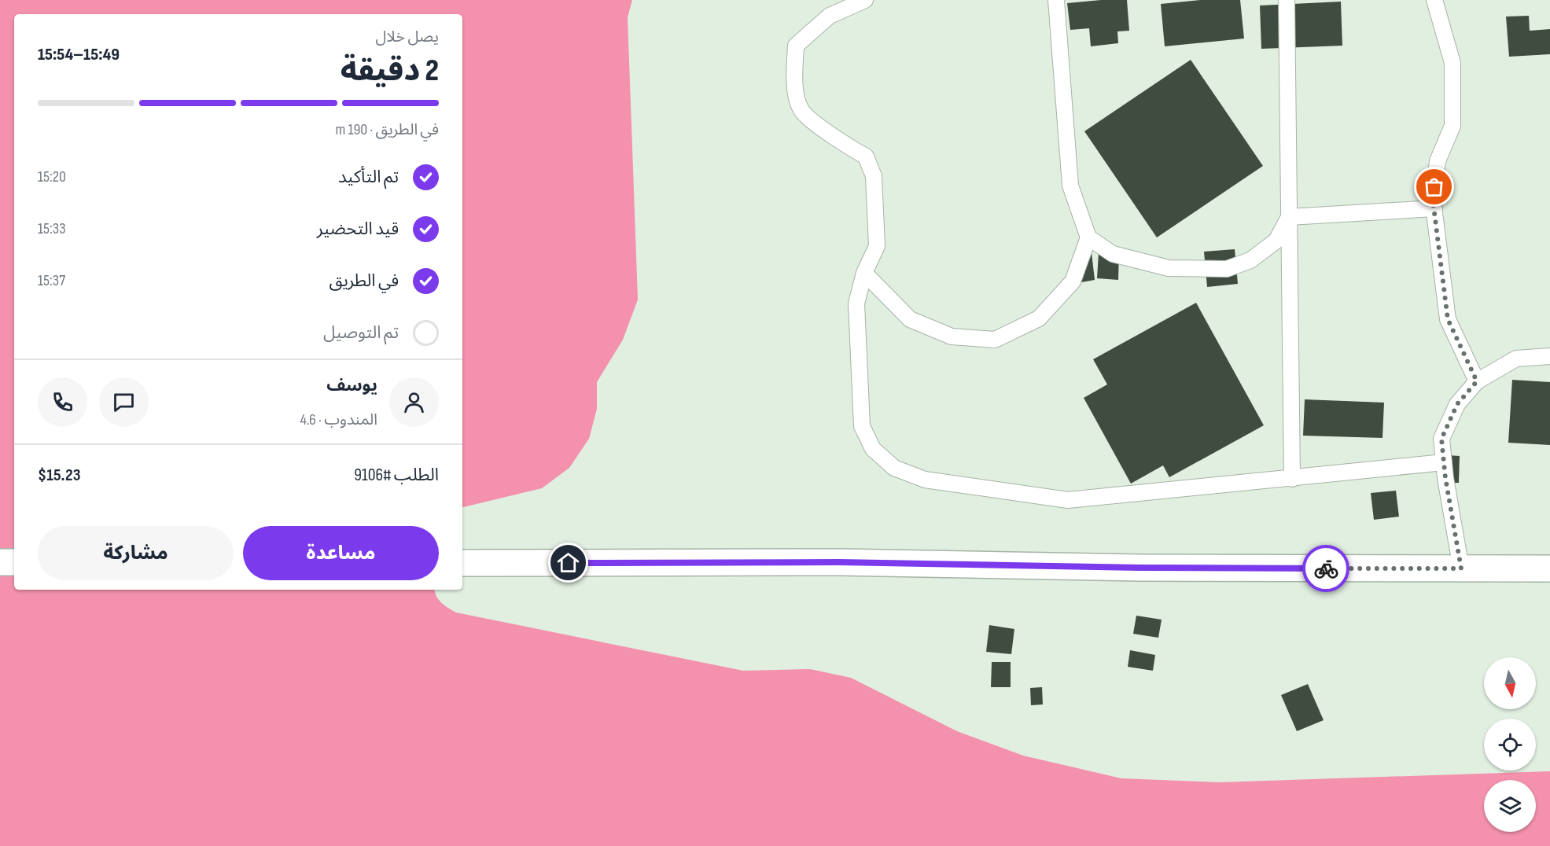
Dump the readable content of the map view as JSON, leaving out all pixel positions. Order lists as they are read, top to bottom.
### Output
{
  "north": "bottom",
  "page": {
    "heading": ["2 دقيقة", "يصل خلال", "15:49–15:54"],
    "panel": [
      "يوسف",
      "المندوب · 4.6",
      "الطلب #9106",
      "$15.23"
    ],
    "bar": "في الطريق · 190 m",
    "list": [
      ["تم التأكيد", "15:20"],
      ["قيد التحضير", "15:33"],
      ["في الطريق", "15:37"],
      "تم التوصيل"
    ],
    "buttons": ["مساعدة", "مشاركة"]
  }
}
